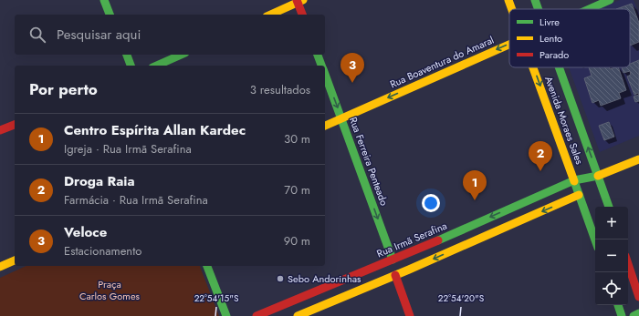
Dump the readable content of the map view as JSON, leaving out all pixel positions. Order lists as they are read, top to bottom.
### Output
{
  "streets": {
    "main road": [
      "Rua Boaventura do Amaral",
      "Avenida Moraes Sales",
      "Rua Ferreira Penteado",
      "Rua Irmã Serafina"
    ]
  },
  "crossings": [
    ["Rua Boaventura do Amaral", "Rua Ferreira Penteado"],
    ["Avenida Moraes Sales", "Rua Irmã Serafina"],
    ["Rua Ferreira Penteado", "Rua Irmã Serafina"]
  ],
  "one_way": ["Rua Boaventura do Amaral", "Rua Ferreira Penteado"],
  "parks": ["Praça Carlos Gomes"],
  "places": ["Sebo Andorinhas"],
  "legend": ["Livre", "Lento", "Parado"],
  "page": {
    "search": "Pesquisar aqui",
    "pins": ["3", "2", "1"],
    "heading": ["Por perto", "3 resultados"],
    "list": [
      {
        "mark": "1",
        "name": "Centro Espírita Allan Kardec",
        "note": "Igreja · Rua Irmã Serafina",
        "value": "30 m"
      },
      {
        "mark": "2",
        "name": "Droga Raia",
        "note": "Farmácia · Rua Irmã Serafina",
        "value": "70 m"
      },
      {
        "mark": "3",
        "name": "Veloce",
        "note": "Estacionamento",
        "value": "90 m"
      }
    ],
    "map_buttons": ["+", "−"]
  },
  "coordinates": ["22°54'15\"S", "22°54'20\"S"]
}
